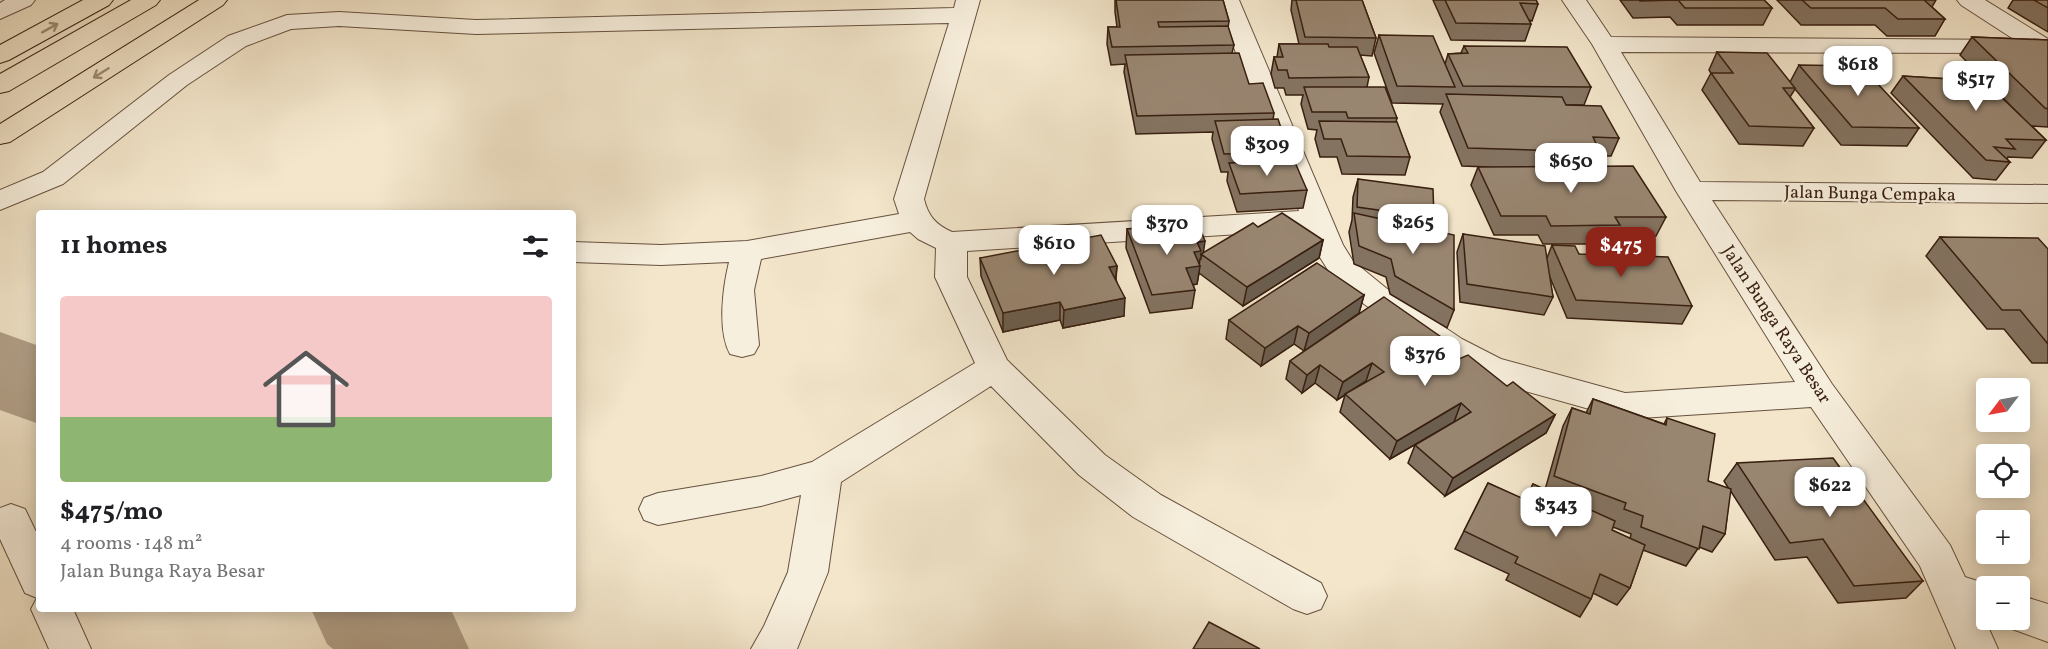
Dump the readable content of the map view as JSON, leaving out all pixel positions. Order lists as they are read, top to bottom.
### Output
{
  "streets": {
    "street": ["Jalan Bunga Cempaka", "Jalan Bunga Raya Besar"]
  },
  "crossings": [
    ["Jalan Bunga Cempaka", "Jalan Bunga Raya Besar"]
  ],
  "north": "bottom left",
  "page": {
    "price": [
      "$618",
      "$517",
      "$309",
      "$650",
      "$265",
      "$370",
      "$610",
      "$475",
      "$376",
      "$622",
      "$343"
    ],
    "heading": "11 homes",
    "list": [
      {
        "name": "$475/mo",
        "note": "4 rooms · 148 m² · Jalan Bunga Raya Besar"
      }
    ],
    "map_buttons": ["+", "−"]
  }
}
